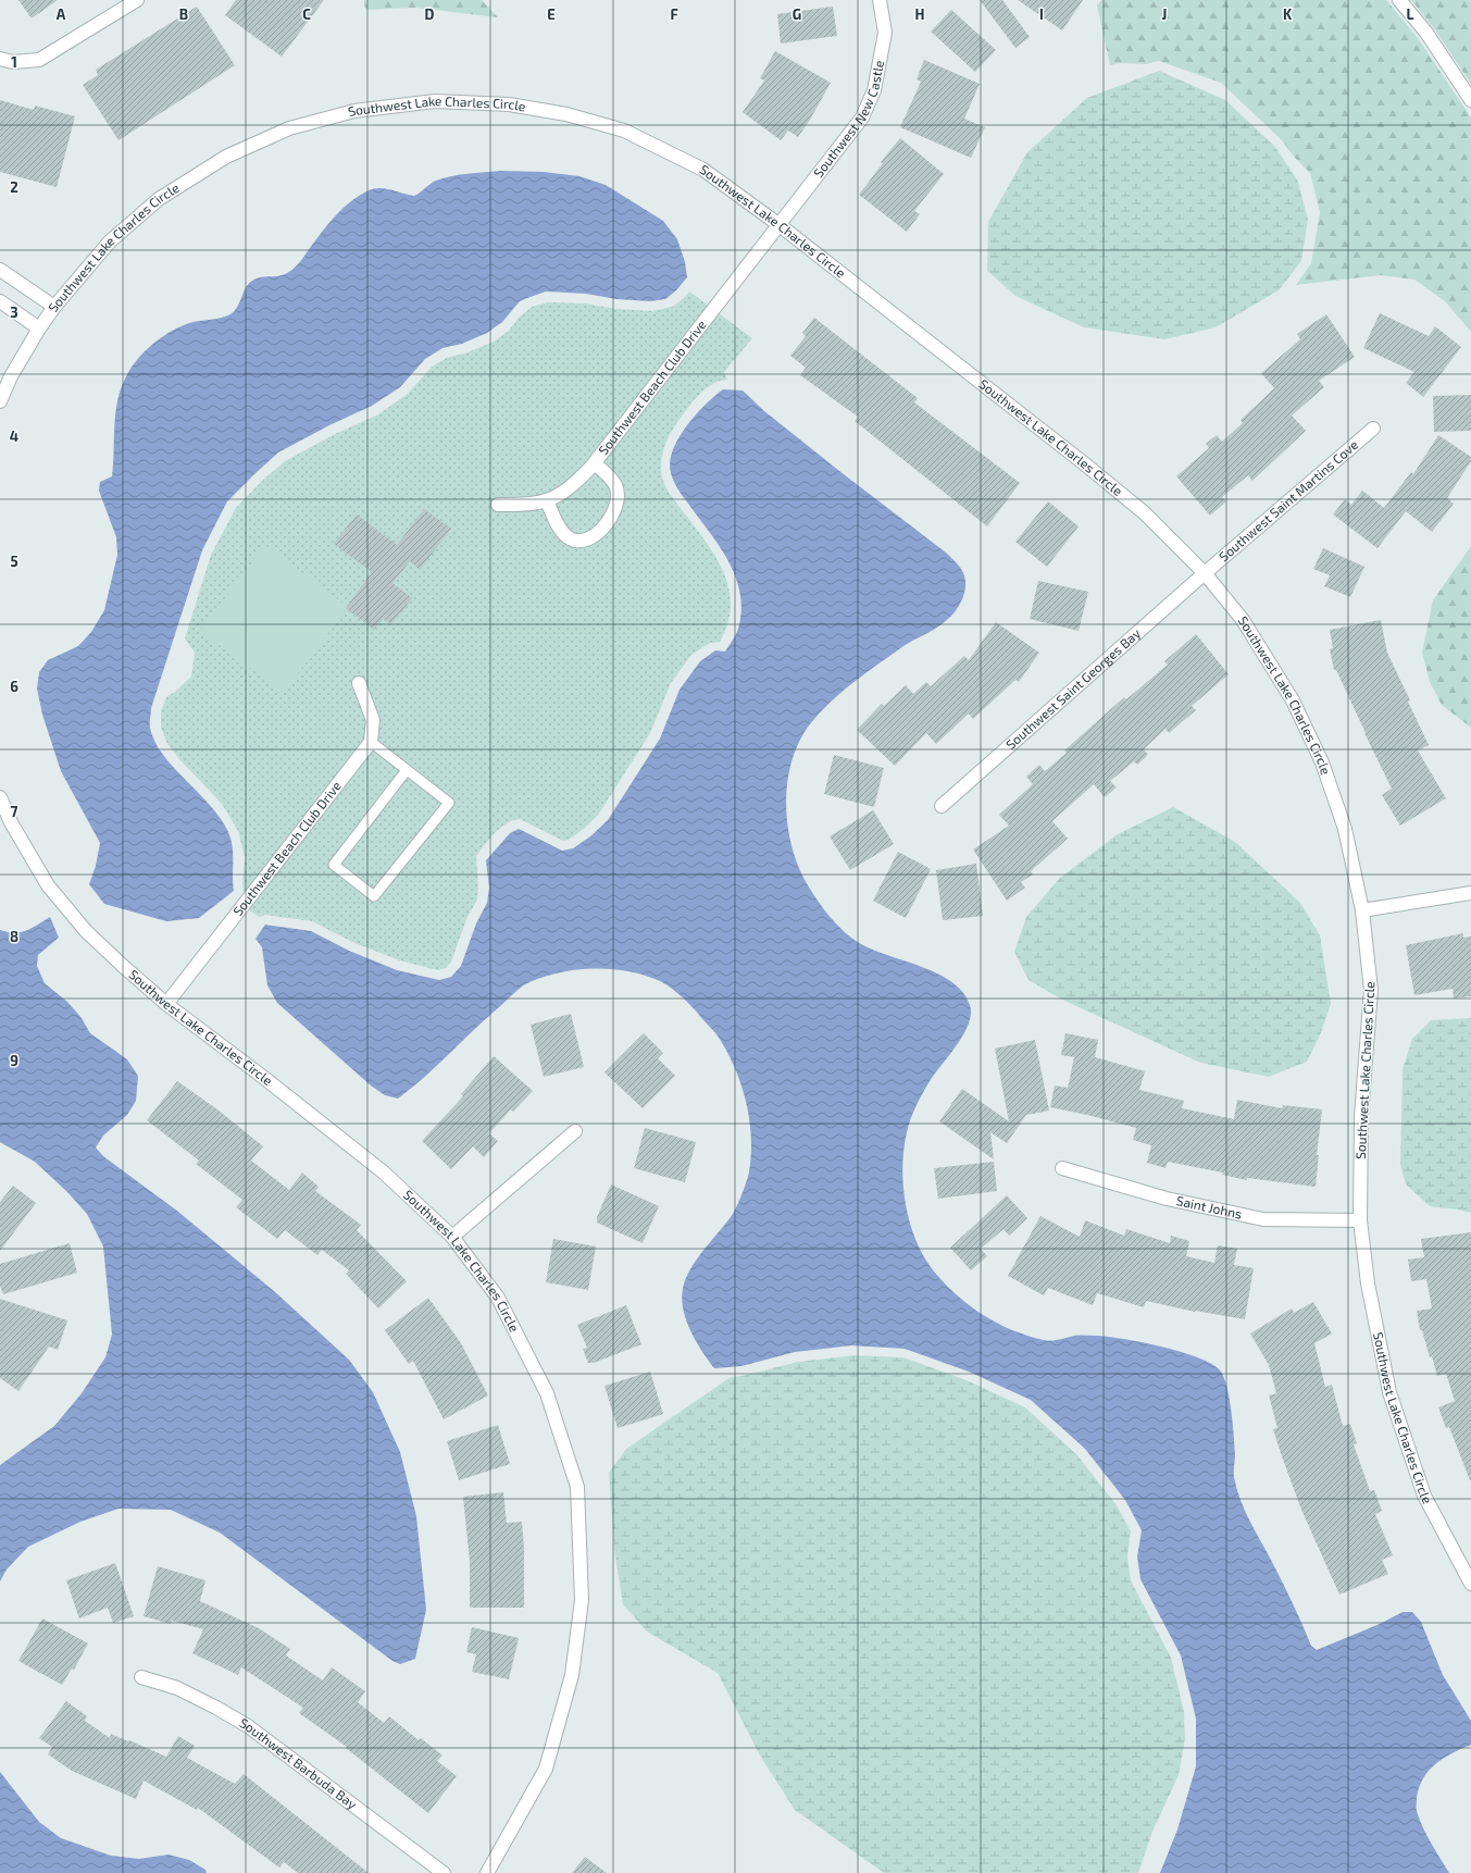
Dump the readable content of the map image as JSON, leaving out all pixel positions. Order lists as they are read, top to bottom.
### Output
{
  "streets": {
    "street": [
      "Southwest Lake Charles Circle",
      "Southwest New Castle",
      "Southwest Beach Club Drive",
      "Southwest Saint Martins Cove",
      "Southwest Saint Georges Bay",
      "Saint Johns",
      "Southwest Barbuda Bay"
    ]
  },
  "crossings": [
    ["Southwest Lake Charles Circle", "Southwest New Castle"],
    ["Southwest Lake Charles Circle", "Southwest Beach Club Drive"],
    ["Southwest Lake Charles Circle", "Southwest Saint Martins Cove"],
    ["Southwest Lake Charles Circle", "Southwest Saint Georges Bay"],
    ["Southwest Lake Charles Circle", "Saint Johns"],
    ["Southwest New Castle", "Southwest Beach Club Drive"],
    ["Southwest Saint Martins Cove", "Southwest Saint Georges Bay"]
  ],
  "grid": {
    "columns": [
      "A",
      "B",
      "C",
      "D",
      "E",
      "F",
      "G",
      "H",
      "I",
      "J",
      "K",
      "L"
    ],
    "rows": [
      "1",
      "2",
      "3",
      "4",
      "5",
      "6",
      "7",
      "8",
      "9"
    ]
  }
}
